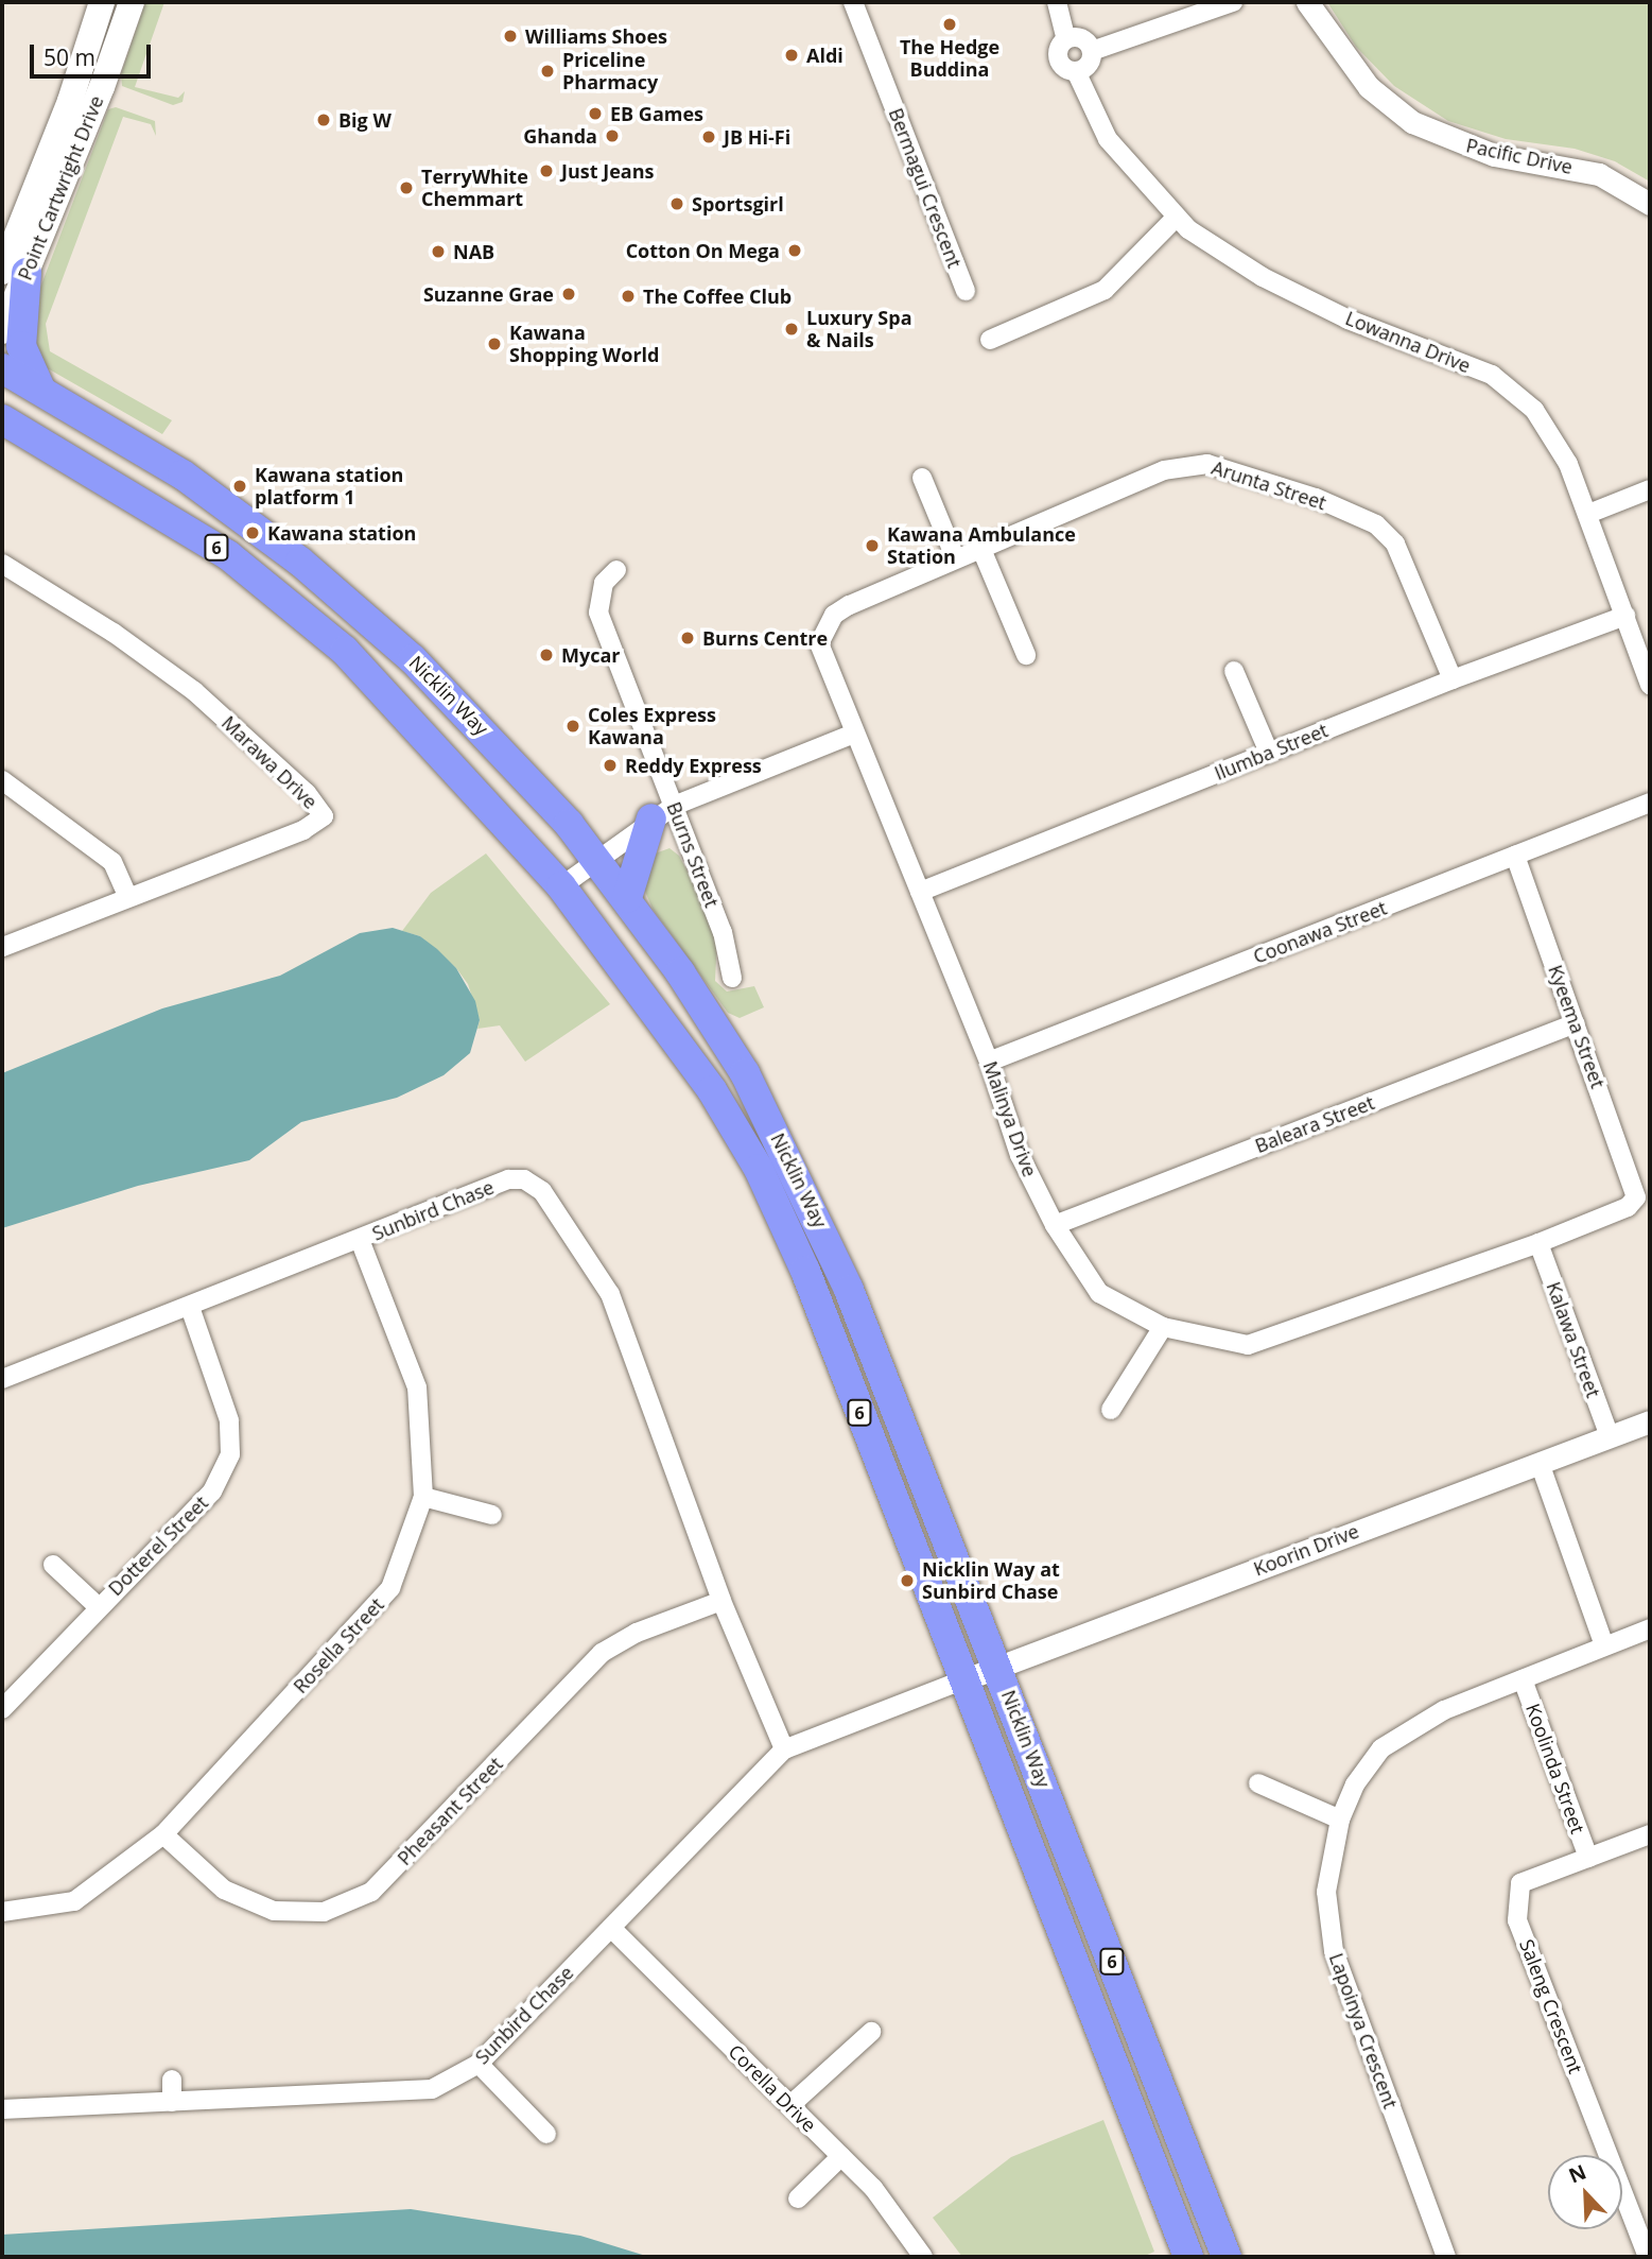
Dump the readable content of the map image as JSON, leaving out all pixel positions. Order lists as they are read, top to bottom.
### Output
{
  "streets": {
    "highway": ["6", "Nicklin Way"],
    "main road": ["Point Cartwright Drive"],
    "street": [
      "Pacific Drive",
      "Bermagui Crescent",
      "Lowanna Drive",
      "Arunta Street",
      "Ilumba Street",
      "Marawa Drive",
      "Burns Street",
      "Coonawa Street",
      "Kyeema Street",
      "Malinya Drive",
      "Baleara Street",
      "Sunbird Chase",
      "Kalawa Street",
      "Dotterel Street",
      "Koorin Drive",
      "Rosella Street",
      "Koolinda Street",
      "Pheasant Street",
      "Saleng Crescent",
      "Lapoinya Crescent",
      "Corella Drive"
    ]
  },
  "crossings": [
    ["Lowanna Drive", "Ilumba Street"],
    ["Arunta Street", "Ilumba Street"],
    ["Arunta Street", "Malinya Drive"],
    ["Nicklin Way", "Sunbird Chase"],
    ["Nicklin Way", "Koorin Drive"],
    ["Ilumba Street", "Malinya Drive"],
    ["Coonawa Street", "Kyeema Street"],
    ["Coonawa Street", "Malinya Drive"],
    ["Kyeema Street", "Malinya Drive"],
    ["Kyeema Street", "Baleara Street"],
    ["Malinya Drive", "Baleara Street"],
    ["Malinya Drive", "Kalawa Street"],
    ["Sunbird Chase", "Dotterel Street"],
    ["Sunbird Chase", "Koorin Drive"],
    ["Sunbird Chase", "Rosella Street"],
    ["Sunbird Chase", "Pheasant Street"],
    ["Sunbird Chase", "Corella Drive"],
    ["Kalawa Street", "Koorin Drive"],
    ["Rosella Street", "Pheasant Street"],
    ["Koolinda Street", "Saleng Crescent"],
    ["Koolinda Street", "Lapoinya Crescent"]
  ],
  "places": [
    "The Hedge Buddina",
    "Williams Shoes",
    "Aldi",
    "Priceline Pharmacy",
    "EB Games",
    "Big W",
    "Ghanda",
    "JB Hi-Fi",
    "Just Jeans",
    "TerryWhite Chemmart",
    "Sportsgirl",
    "Cotton On Mega",
    "NAB",
    "Suzanne Grae",
    "The Coffee Club",
    "Luxury Spa & Nails",
    "Kawana Shopping World",
    "Kawana station platform 1",
    "Kawana station",
    "Kawana Ambulance Station",
    "Burns Centre",
    "Mycar",
    "Coles Express Kawana",
    "Reddy Express",
    "Nicklin Way at Sunbird Chase"
  ],
  "scale_bar": "50 m",
  "north": "top left"
}
